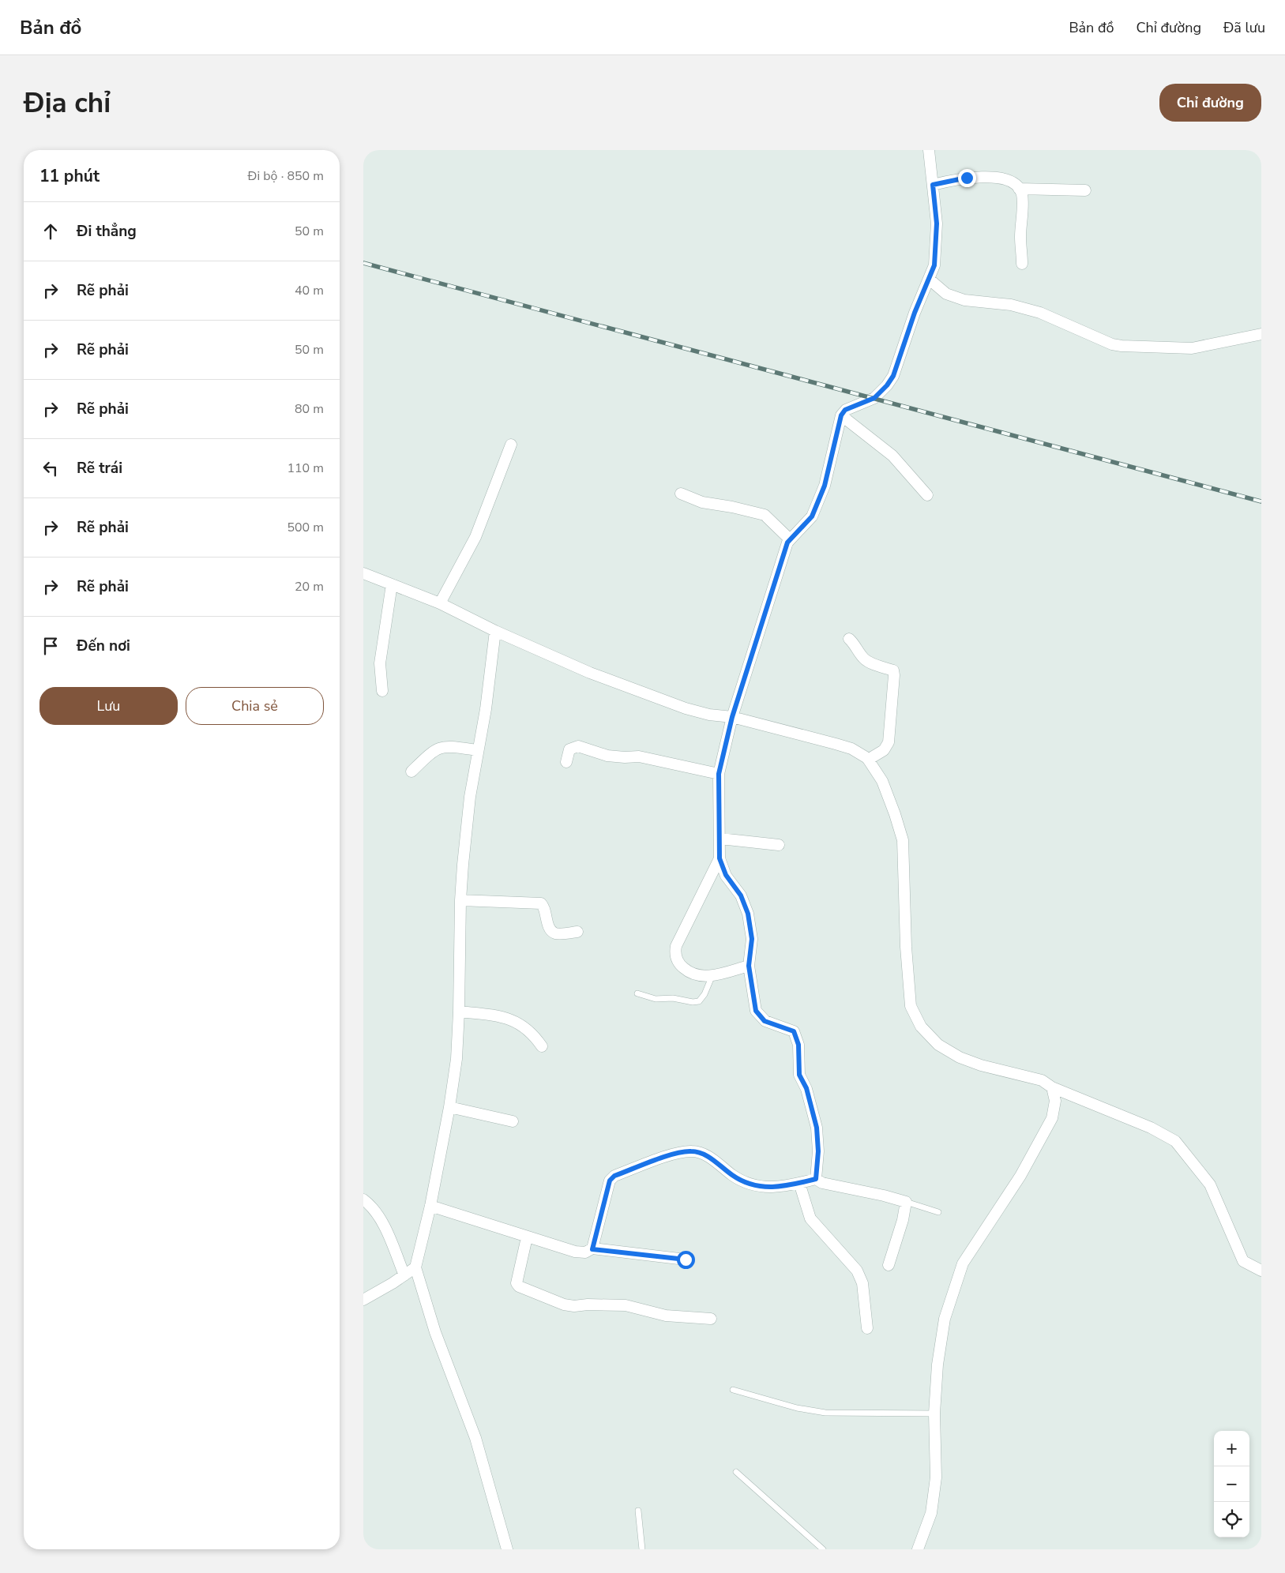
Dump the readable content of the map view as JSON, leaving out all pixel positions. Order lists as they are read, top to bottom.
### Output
{
  "page": {
    "header": "Bản đồ",
    "nav": ["Bản đồ", "Chỉ đường", "Đã lưu"],
    "buttons": [
      "Chỉ đường",
      ["Lưu", "Chia sẻ"]
    ],
    "title": "Địa chỉ",
    "heading": ["11 phút", "Đi bộ · 850 m"],
    "list": [
      ["Đi thẳng", "50 m"],
      ["Rẽ phải", "40 m"],
      ["Rẽ phải", "50 m"],
      ["Rẽ phải", "80 m"],
      ["Rẽ trái", "110 m"],
      ["Rẽ phải", "500 m"],
      ["Rẽ phải", "20 m"],
      "Đến nơi"
    ],
    "map_buttons": ["+", "−"]
  }
}
